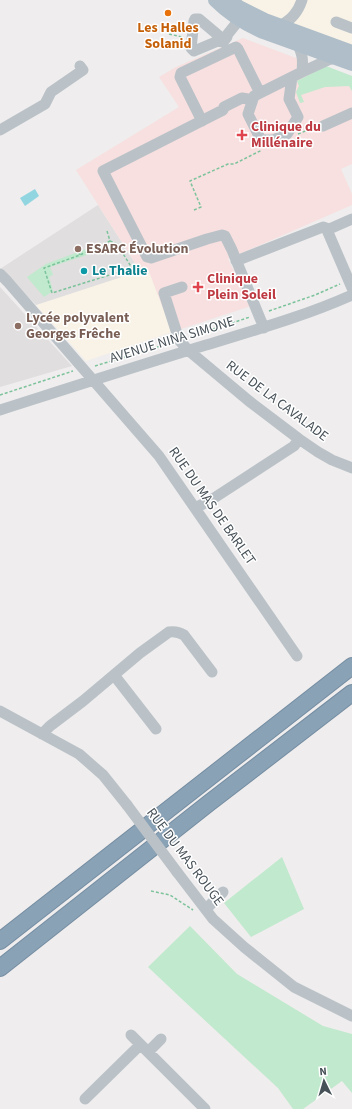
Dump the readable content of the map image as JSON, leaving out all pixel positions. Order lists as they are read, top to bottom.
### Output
{
  "streets": {
    "street": [
      "AVENUE NINA SIMONE",
      "RUE DE LA CAVALADE",
      "RUE DU MAS DE BARLET",
      "RUE DU MAS ROUGE"
    ]
  },
  "crossings": [
    ["AVENUE NINA SIMONE", "RUE DE LA CAVALADE"],
    ["AVENUE NINA SIMONE", "RUE DU MAS DE BARLET"]
  ],
  "places": {
    "other": [
      "Les Halles Solanid",
      "ESARC Évolution",
      "Le Thalie",
      "Lycée polyvalent Georges Frêche"
    ],
    "health": ["Clinique du Millénaire", "Clinique Plein Soleil"]
  },
  "north": "top"
}
